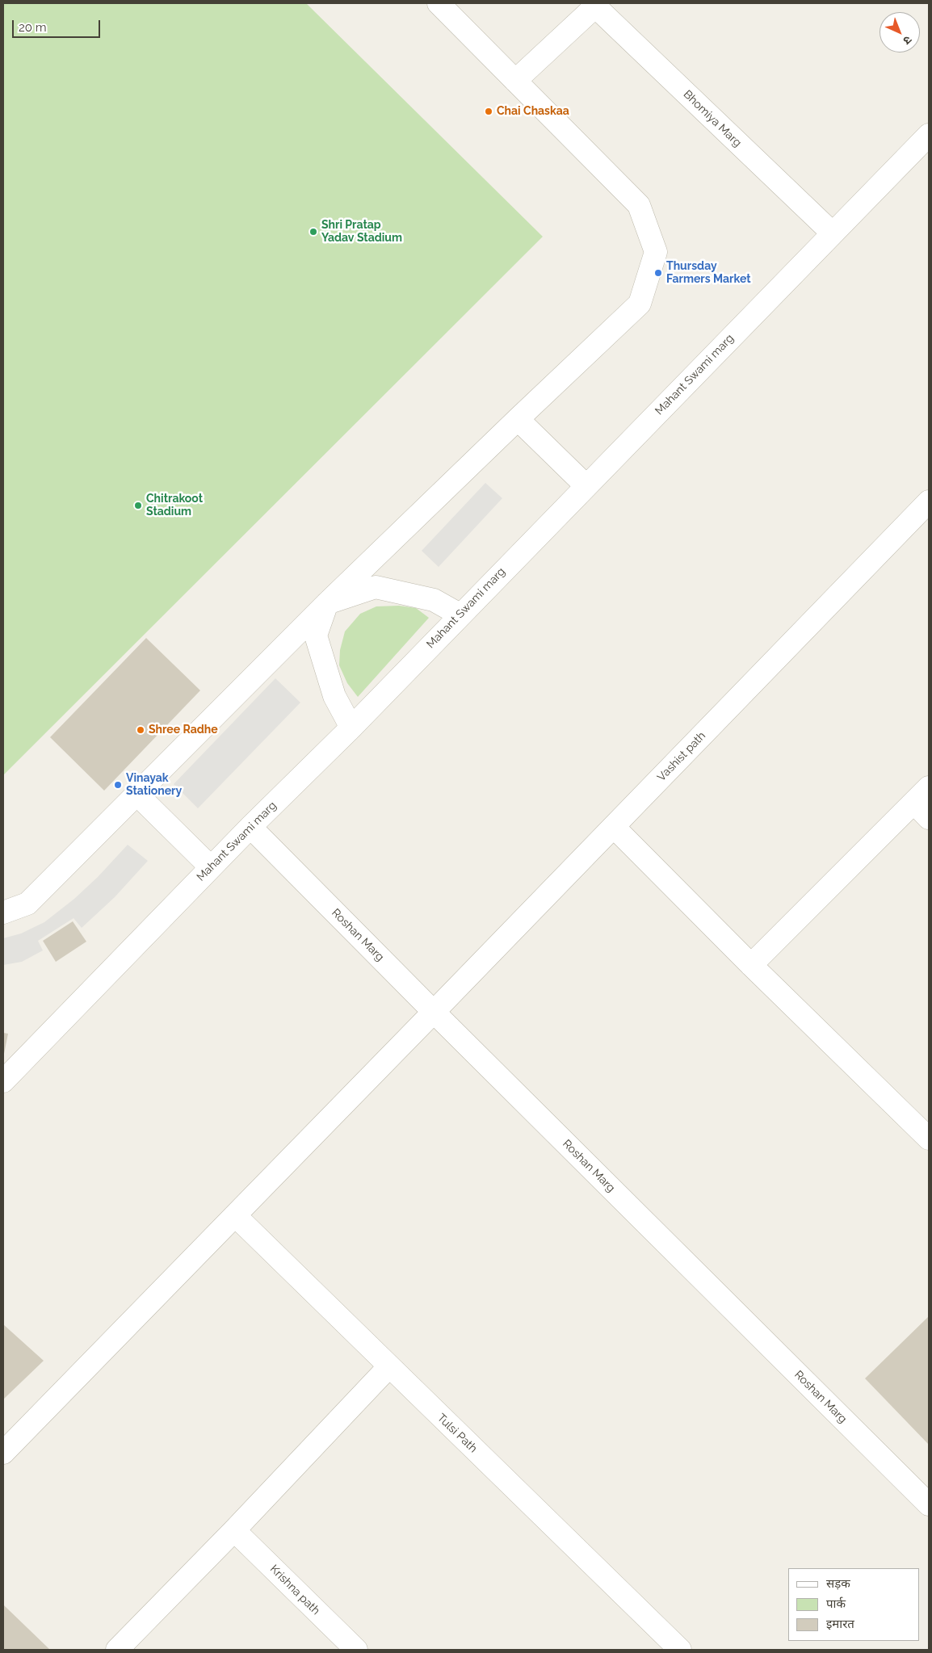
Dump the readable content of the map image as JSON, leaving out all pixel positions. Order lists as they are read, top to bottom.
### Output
{
  "streets": {
    "street": [
      "Bhomiya Marg",
      "Mahant Swami marg",
      "Vashist path",
      "Roshan Marg",
      "Tulsi Path",
      "Krishna path"
    ]
  },
  "crossings": [
    ["Bhomiya Marg", "Mahant Swami marg"],
    ["Mahant Swami marg", "Roshan Marg"],
    ["Vashist path", "Roshan Marg"],
    ["Vashist path", "Tulsi Path"]
  ],
  "places": [
    "Chai Chaskaa",
    "Shri Pratap Yadav Stadium",
    "Thursday Farmers Market",
    "Chitrakoot Stadium",
    "Shree Radhe",
    "Vinayak Stationery"
  ],
  "legend": ["सड़क", "पार्क", "इमारत"],
  "scale_bar": "20 m",
  "north": "bottom right"
}
